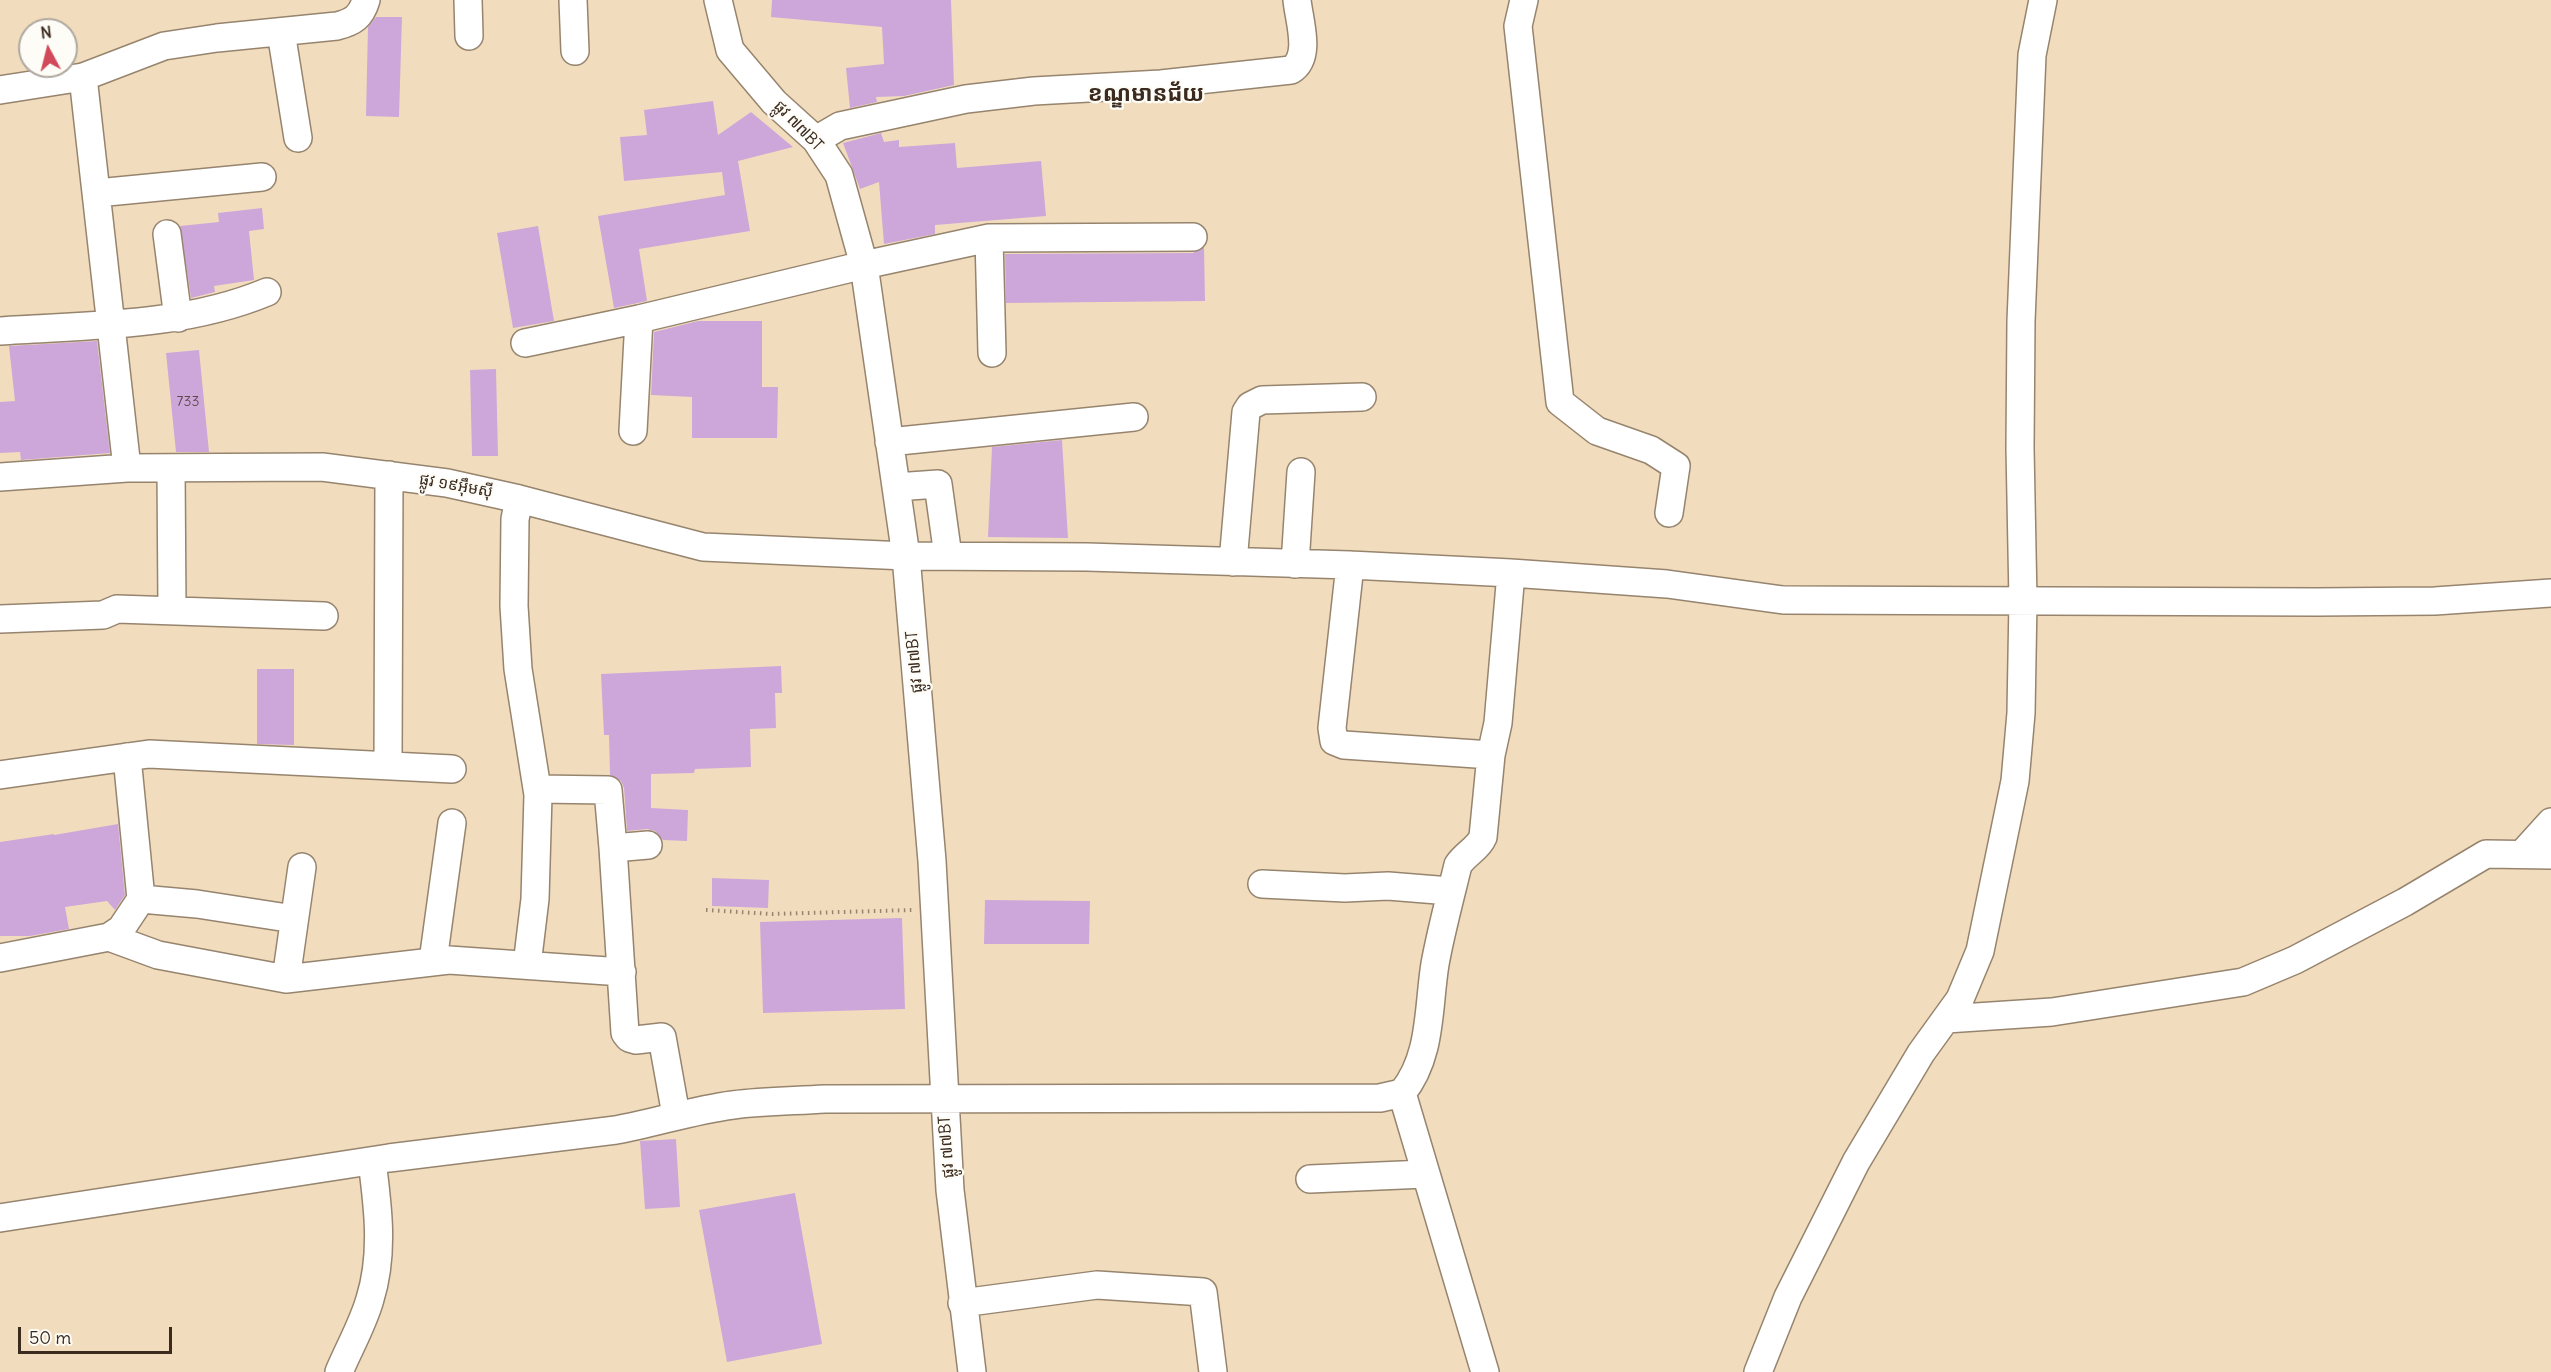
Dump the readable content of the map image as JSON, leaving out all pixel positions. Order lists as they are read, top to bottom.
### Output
{
  "streets": {
    "street": ["ផ្លូវ ៧៧BT", "ផ្លូវ ១៩អ៊ឹមស៊ី"]
  },
  "crossings": [
    ["ផ្លូវ ៧៧BT", "ផ្លូវ ១៩អ៊ឹមស៊ី"]
  ],
  "districts": ["ខណ្ឌមានជ័យ"],
  "house_numbers": ["733"],
  "scale_bar": "50 m",
  "north": "top"
}
